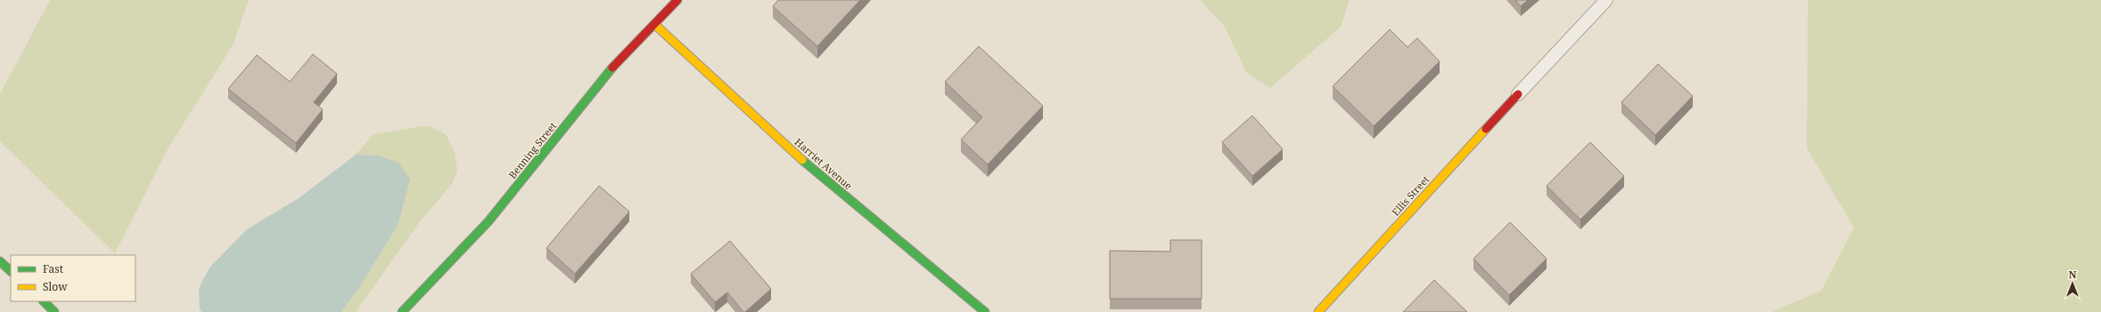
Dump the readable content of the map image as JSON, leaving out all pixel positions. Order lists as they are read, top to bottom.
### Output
{
  "streets": {
    "street": ["Benning Street", "Harriet Avenue", "Ellis Street"]
  },
  "crossings": [
    ["Benning Street", "Harriet Avenue"]
  ],
  "legend": ["Fast", "Slow"],
  "north": "top"
}
